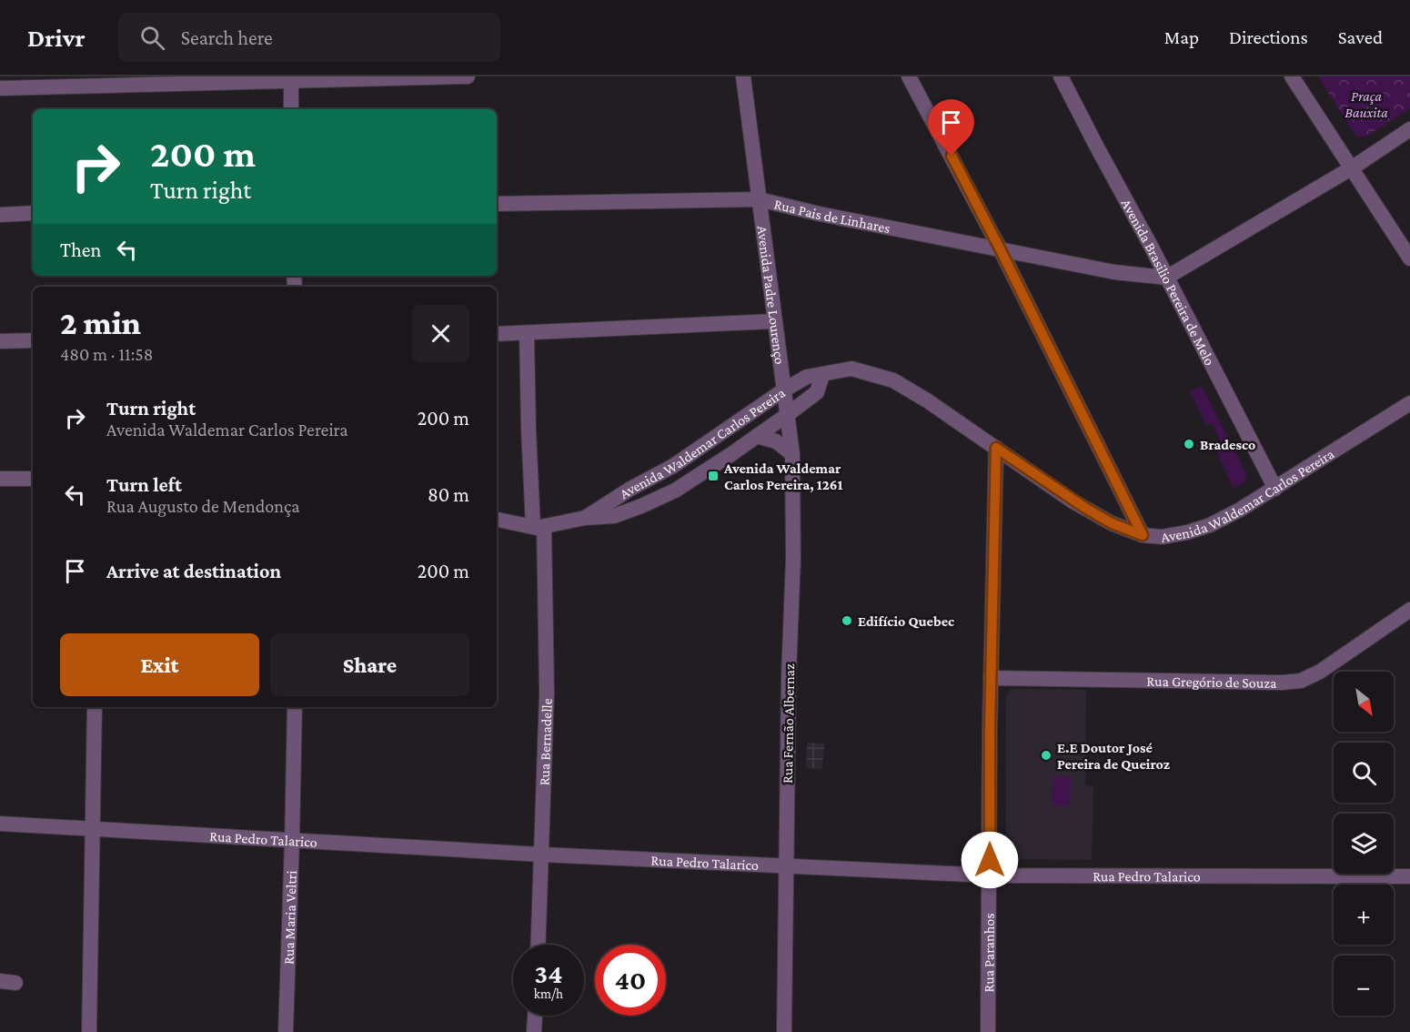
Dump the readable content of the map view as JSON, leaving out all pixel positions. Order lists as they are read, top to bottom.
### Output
{
  "streets": {
    "street": [
      "Rua Pais de Linhares",
      "Avenida Brasilio Pereira de Melo",
      "Avenida Padre Lourenço",
      "Avenida Waldemar Carlos Pereira",
      "Rua Gregório de Souza",
      "Rua Fernão Albernaz",
      "Rua Bernadelle",
      "Rua Pedro Talarico",
      "Rua Maria Veltri",
      "Rua Paranhos"
    ]
  },
  "crossings": [
    ["Rua Pais de Linhares", "Avenida Brasilio Pereira de Melo"],
    ["Rua Pais de Linhares", "Avenida Padre Lourenço"],
    ["Avenida Brasilio Pereira de Melo", "Avenida Waldemar Carlos Pereira"],
    ["Avenida Padre Lourenço", "Avenida Waldemar Carlos Pereira"],
    ["Avenida Padre Lourenço", "Rua Fernão Albernaz"],
    ["Avenida Waldemar Carlos Pereira", "Rua Fernão Albernaz"],
    ["Avenida Waldemar Carlos Pereira", "Rua Bernadelle"],
    ["Avenida Waldemar Carlos Pereira", "Rua Paranhos"],
    ["Rua Gregório de Souza", "Rua Paranhos"],
    ["Rua Fernão Albernaz", "Rua Pedro Talarico"],
    ["Rua Bernadelle", "Rua Pedro Talarico"],
    ["Rua Pedro Talarico", "Rua Maria Veltri"],
    ["Rua Pedro Talarico", "Rua Paranhos"]
  ],
  "parks": ["Praça Bauxita"],
  "places": {
    "other": ["Bradesco", "Edifício Quebec", "E.E Doutor José Pereira de Queiroz"],
    "transit": ["Avenida Waldemar Carlos Pereira, 1261"]
  },
  "north": "bottom right",
  "page": {
    "header": "Drivr",
    "search": "Search here",
    "nav": ["Map", "Directions", "Saved"],
    "turn": ["200 m", "Turn right"],
    "then": "Then",
    "heading": ["2 min", "480 m · 11:58"],
    "list": [
      {
        "name": "Turn right",
        "note": "Avenida Waldemar Carlos Pereira",
        "value": "200 m"
      },
      {
        "name": "Turn left",
        "note": "Rua Augusto de Mendonça",
        "value": "80 m"
      },
      {
        "name": "Arrive at destination",
        "value": "200 m"
      }
    ],
    "buttons": ["Exit", "Share"],
    "map_buttons": ["+", "−"],
    "speed": "34 km/h",
    "limit": "40"
  }
}
